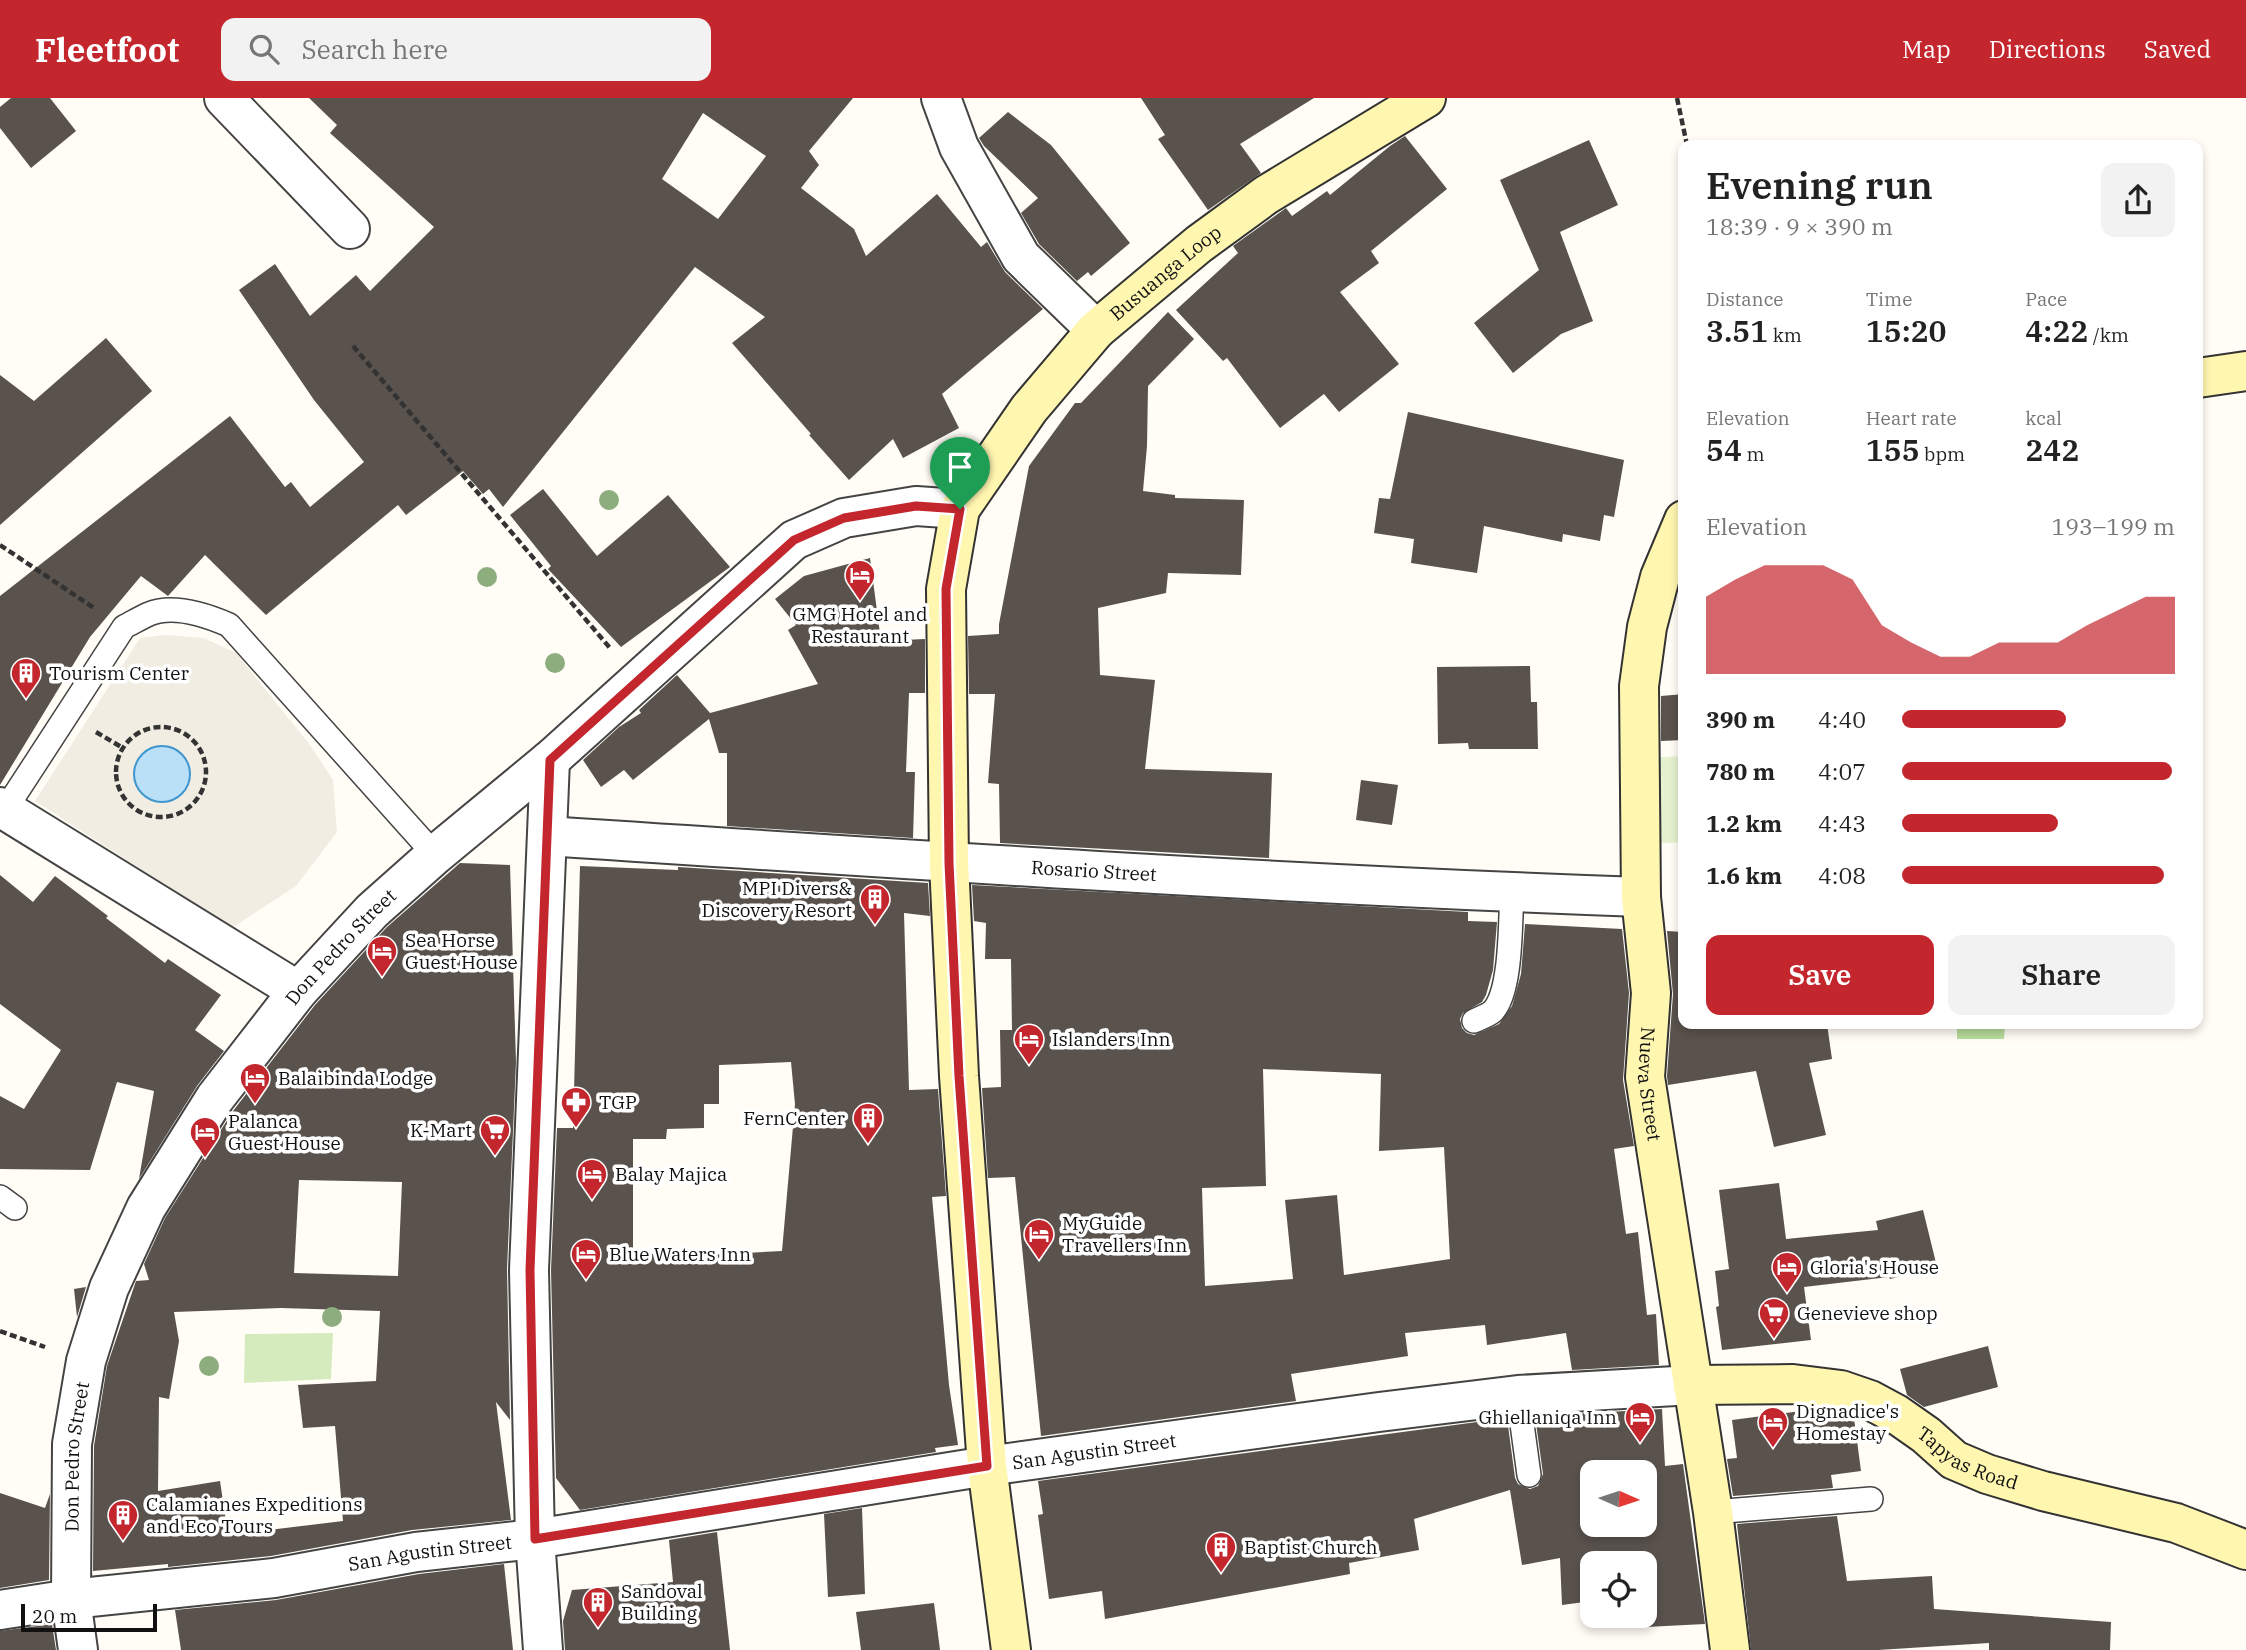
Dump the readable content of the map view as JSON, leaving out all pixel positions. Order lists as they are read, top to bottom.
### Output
{
  "streets": {
    "street": [
      "Busuanga Loop",
      "Rosario Street",
      "Don Pedro Street",
      "Nueva Street",
      "San Agustin Street",
      "Tapyas Road"
    ]
  },
  "crossings": [
    ["Busuanga Loop", "Don Pedro Street"],
    ["Rosario Street", "Nueva Street"],
    ["Don Pedro Street", "San Agustin Street"],
    ["Nueva Street", "San Agustin Street"],
    ["Nueva Street", "Tapyas Road"],
    ["San Agustin Street", "Tapyas Road"]
  ],
  "places": {
    "hotel": [
      "GMG Hotel and Restaurant",
      "Sea Horse Guest House",
      "Islanders Inn",
      "Balaibinda Lodge",
      "Palanca Guest House",
      "Balay Majica",
      "MyGuide Travellers Inn",
      "Blue Waters Inn",
      "Gloria's House",
      "Ghiellaniqa Inn",
      "Dignadice's Homestay"
    ],
    "building": [
      "Tourism Center",
      "MPI Divers& Discovery Resort",
      "FernCenter",
      "Calamianes Expeditions and Eco Tours",
      "Baptist Church",
      "Sandoval Building"
    ],
    "pharmacy": ["TGP"],
    "supermarket": ["K-Mart", "Genevieve shop"]
  },
  "scale_bar": "20 m",
  "north": "right",
  "page": {
    "header": "Fleetfoot",
    "search": "Search here",
    "nav": ["Map", "Directions", "Saved"],
    "heading": ["Evening run", "18:39 · 9 × 390 m"],
    "stats": [
      ["Distance", "3.51 km"],
      ["Time", "15:20"],
      ["Pace", "4:22 /km"],
      ["Elevation", "54 m"],
      ["Heart rate", "155 bpm"],
      ["kcal", "242"]
    ],
    "chart": ["Elevation", "193–199 m"],
    "list": [
      {
        "name": "390 m",
        "note": "4:40"
      },
      {
        "name": "780 m",
        "note": "4:07"
      },
      {
        "name": "1.2 km",
        "note": "4:43"
      },
      {
        "name": "1.6 km",
        "note": "4:08"
      }
    ],
    "buttons": ["Save", "Share"],
    "scale": "20 m"
  }
}
